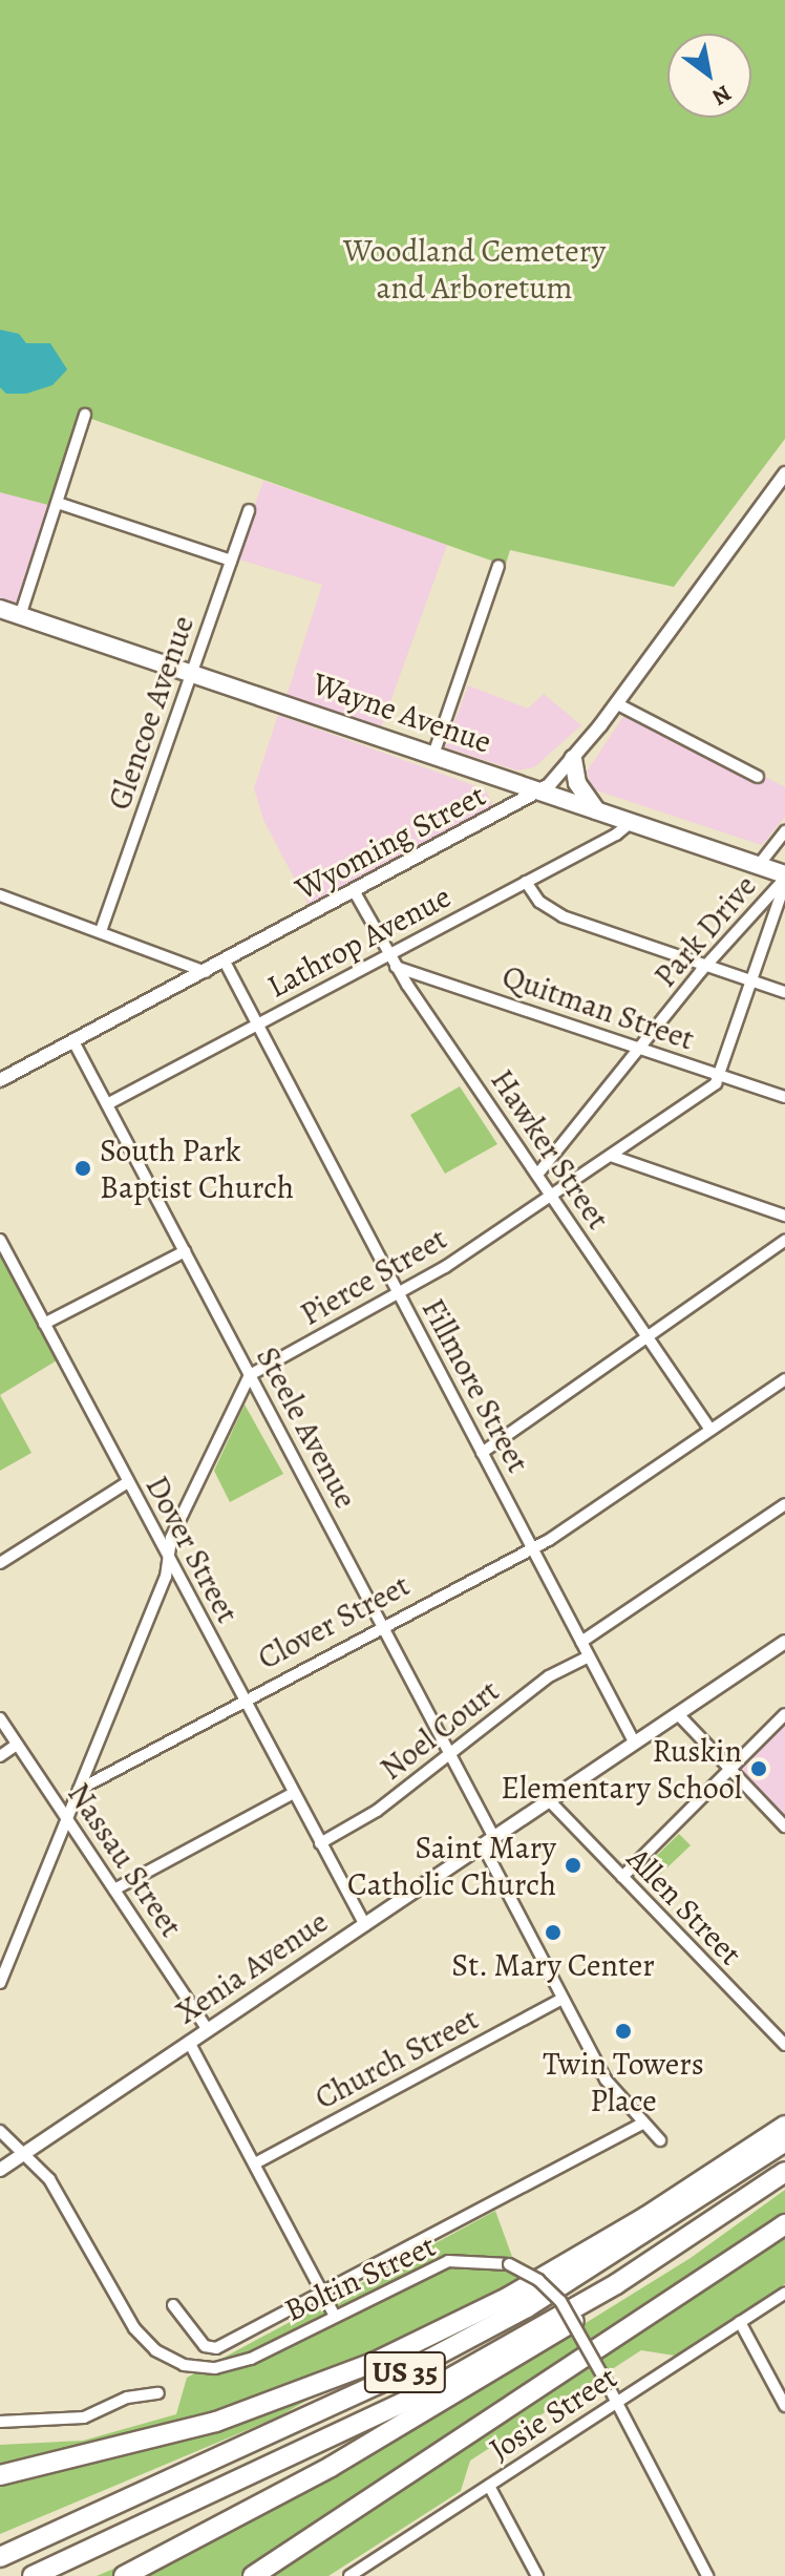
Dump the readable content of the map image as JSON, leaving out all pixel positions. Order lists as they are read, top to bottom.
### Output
{
  "streets": {
    "highway": ["US 35"],
    "main road": ["Wayne Avenue"],
    "street": [
      "Glencoe Avenue",
      "Wyoming Street",
      "Park Drive",
      "Lathrop Avenue",
      "Quitman Street",
      "Hawker Street",
      "Pierce Street",
      "Fillmore Street",
      "Steele Avenue",
      "Dover Street",
      "Clover Street",
      "Noel Court",
      "Nassau Street",
      "Allen Street",
      "Xenia Avenue",
      "Church Street",
      "Boltin Street",
      "Josie Street"
    ]
  },
  "crossings": [
    ["Glencoe Avenue", "Wayne Avenue"],
    ["Wayne Avenue", "Wyoming Street"],
    ["Wayne Avenue", "Park Drive"],
    ["Wayne Avenue", "Lathrop Avenue"],
    ["Wyoming Street", "Hawker Street"],
    ["Wyoming Street", "Fillmore Street"],
    ["Wyoming Street", "Steele Avenue"],
    ["Park Drive", "Quitman Street"],
    ["Park Drive", "Hawker Street"],
    ["Lathrop Avenue", "Hawker Street"],
    ["Lathrop Avenue", "Fillmore Street"],
    ["Lathrop Avenue", "Steele Avenue"],
    ["Quitman Street", "Hawker Street"],
    ["Quitman Street", "Pierce Street"],
    ["Hawker Street", "Pierce Street"],
    ["Hawker Street", "Clover Street"],
    ["Pierce Street", "Fillmore Street"],
    ["Pierce Street", "Steele Avenue"],
    ["Fillmore Street", "Clover Street"],
    ["Fillmore Street", "Noel Court"],
    ["Fillmore Street", "Xenia Avenue"],
    ["Steele Avenue", "Clover Street"],
    ["Steele Avenue", "Noel Court"],
    ["Steele Avenue", "Xenia Avenue"],
    ["Steele Avenue", "Church Street"],
    ["Dover Street", "Clover Street"],
    ["Dover Street", "Noel Court"],
    ["Dover Street", "Xenia Avenue"],
    ["Nassau Street", "Xenia Avenue"],
    ["Allen Street", "Xenia Avenue"],
    ["Xenia Avenue", "Boltin Street"],
    ["Boltin Street", "Josie Street"]
  ],
  "parks": ["Woodland Cemetery and Arboretum"],
  "places": [
    "South Park Baptist Church",
    "Ruskin Elementary School",
    "Saint Mary Catholic Church",
    "St. Mary Center",
    "Twin Towers Place"
  ],
  "north": "bottom right"
}
